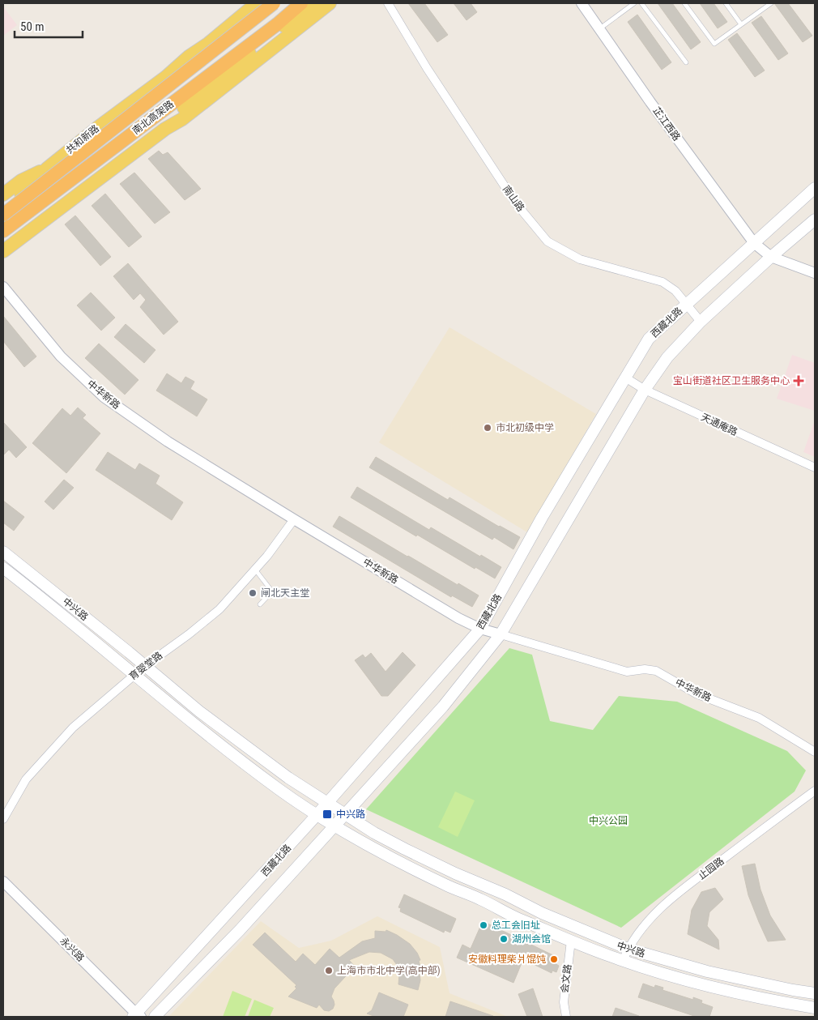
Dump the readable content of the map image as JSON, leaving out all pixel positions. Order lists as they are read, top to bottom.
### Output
{
  "streets": {
    "highway": ["南北高架路"],
    "main road": ["共和新路", "西藏北路", "中兴路"],
    "street": [
      "芷江西路",
      "南山路",
      "中华新路",
      "天通庵路",
      "育婴堂路",
      "止园路",
      "永兴路",
      "会文路"
    ]
  },
  "crossings": [
    ["南北高架路", "共和新路"],
    ["芷江西路", "西藏北路"],
    ["南山路", "西藏北路"],
    ["西藏北路", "中华新路"],
    ["西藏北路", "天通庵路"],
    ["西藏北路", "中兴路"],
    ["西藏北路", "永兴路"],
    ["中华新路", "育婴堂路"],
    ["中兴路", "育婴堂路"],
    ["中兴路", "止园路"],
    ["中兴路", "会文路"]
  ],
  "parks": ["中兴公园"],
  "places": {
    "health": ["宝山街道社区卫生服务中心"],
    "other": [
      "市北初级中学",
      "闸北天主堂",
      "总工会旧址",
      "湖州会馆",
      "安徽料理柴爿馄饨",
      "上海市市北中学(高中部)"
    ],
    "transit": ["中兴路"]
  },
  "scale_bar": "50 m"
}
